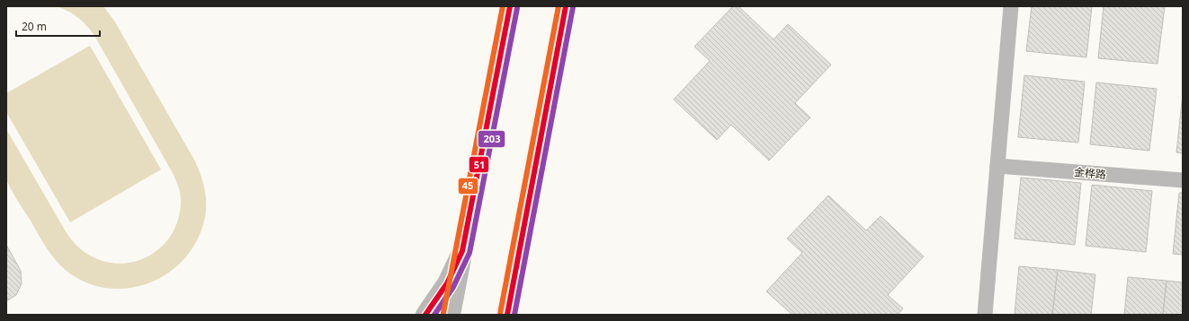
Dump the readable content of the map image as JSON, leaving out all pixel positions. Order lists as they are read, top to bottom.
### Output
{
  "streets": {
    "lane": ["金桦路"]
  },
  "lines": ["transit line 51", "transit line 45", "transit line 203"],
  "scale_bar": "20 m"
}
